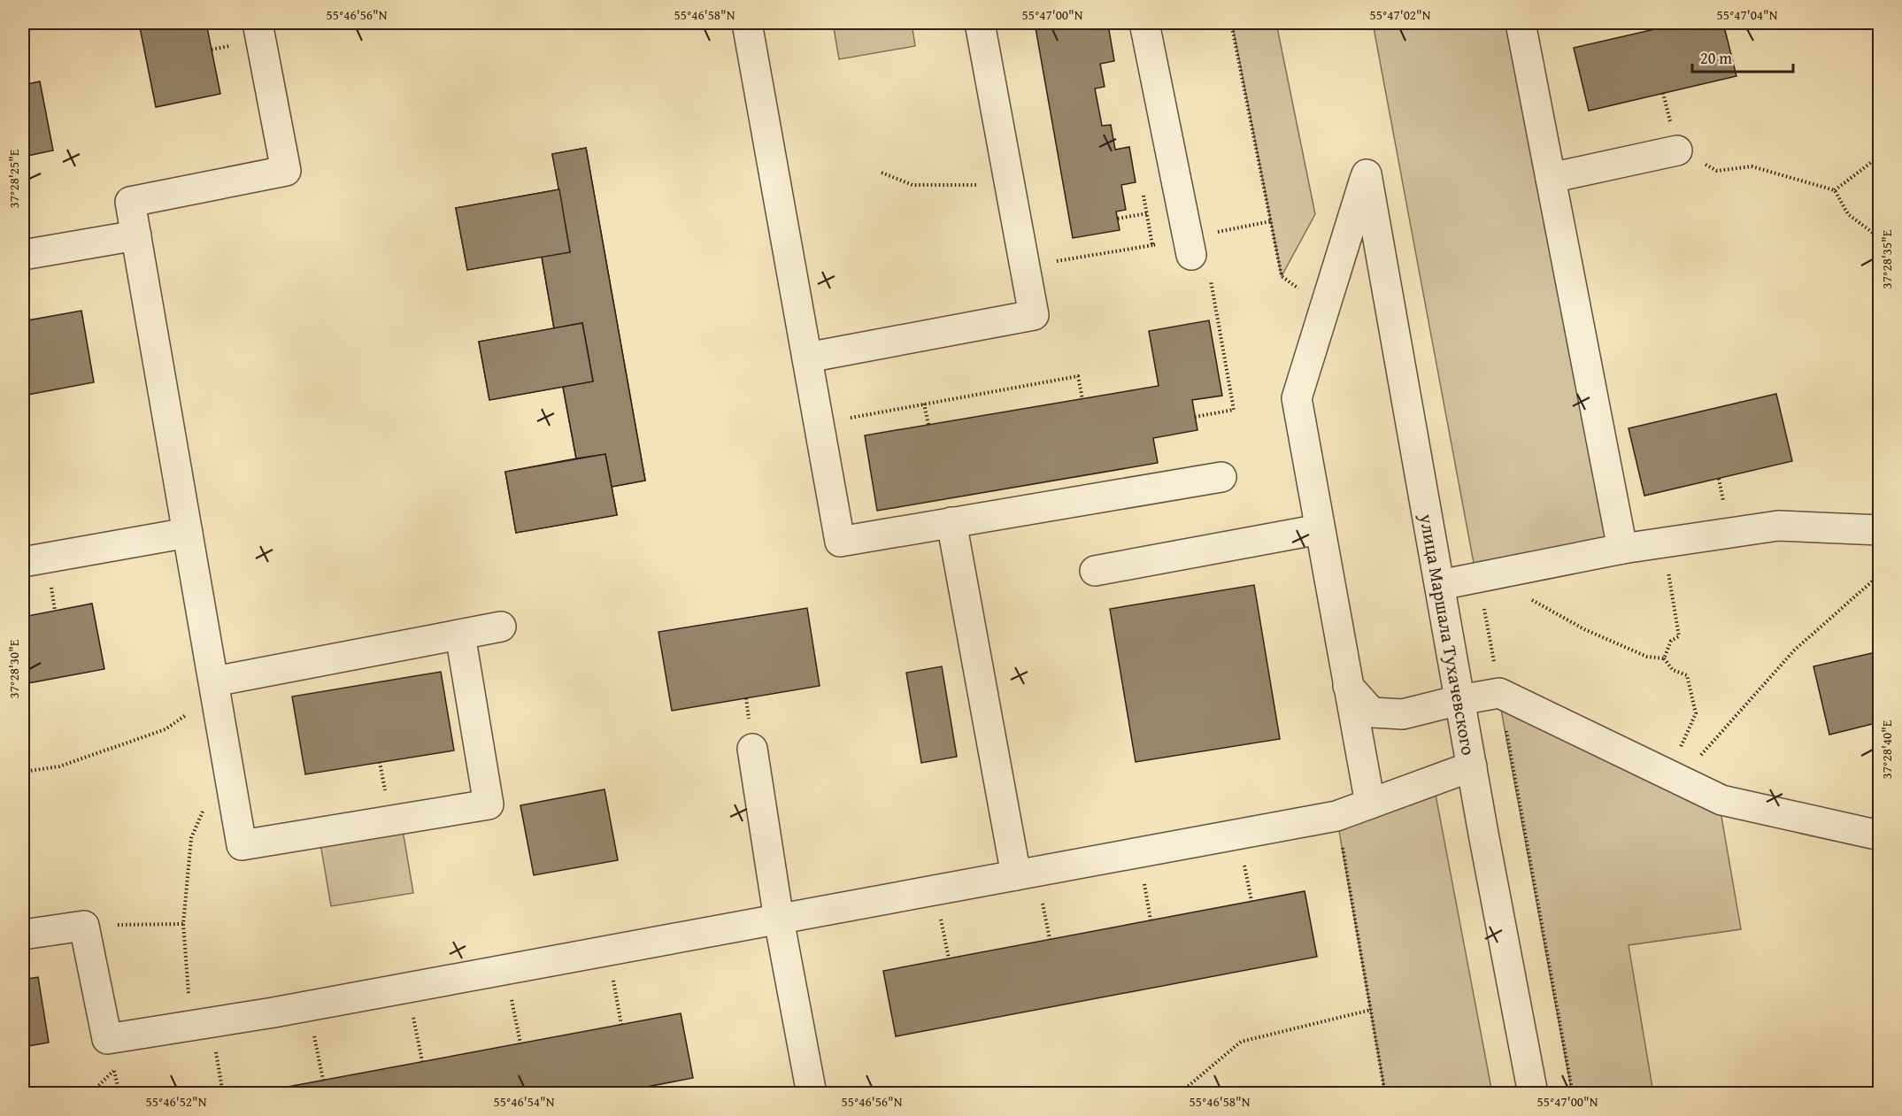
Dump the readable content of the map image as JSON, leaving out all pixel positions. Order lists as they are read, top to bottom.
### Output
{
  "streets": {
    "street": ["улица Маршала Тухачевского"]
  },
  "scale_bar": "20 m",
  "coordinates": [
    "55°46'56\"N",
    "55°46'58\"N",
    "55°47'00\"N",
    "55°47'02\"N",
    "55°47'04\"N",
    "37°28'25\"E",
    "37°28'35\"E",
    "37°28'30\"E",
    "37°28'40\"E",
    "55°46'52\"N",
    "55°46'54\"N"
  ]
}
